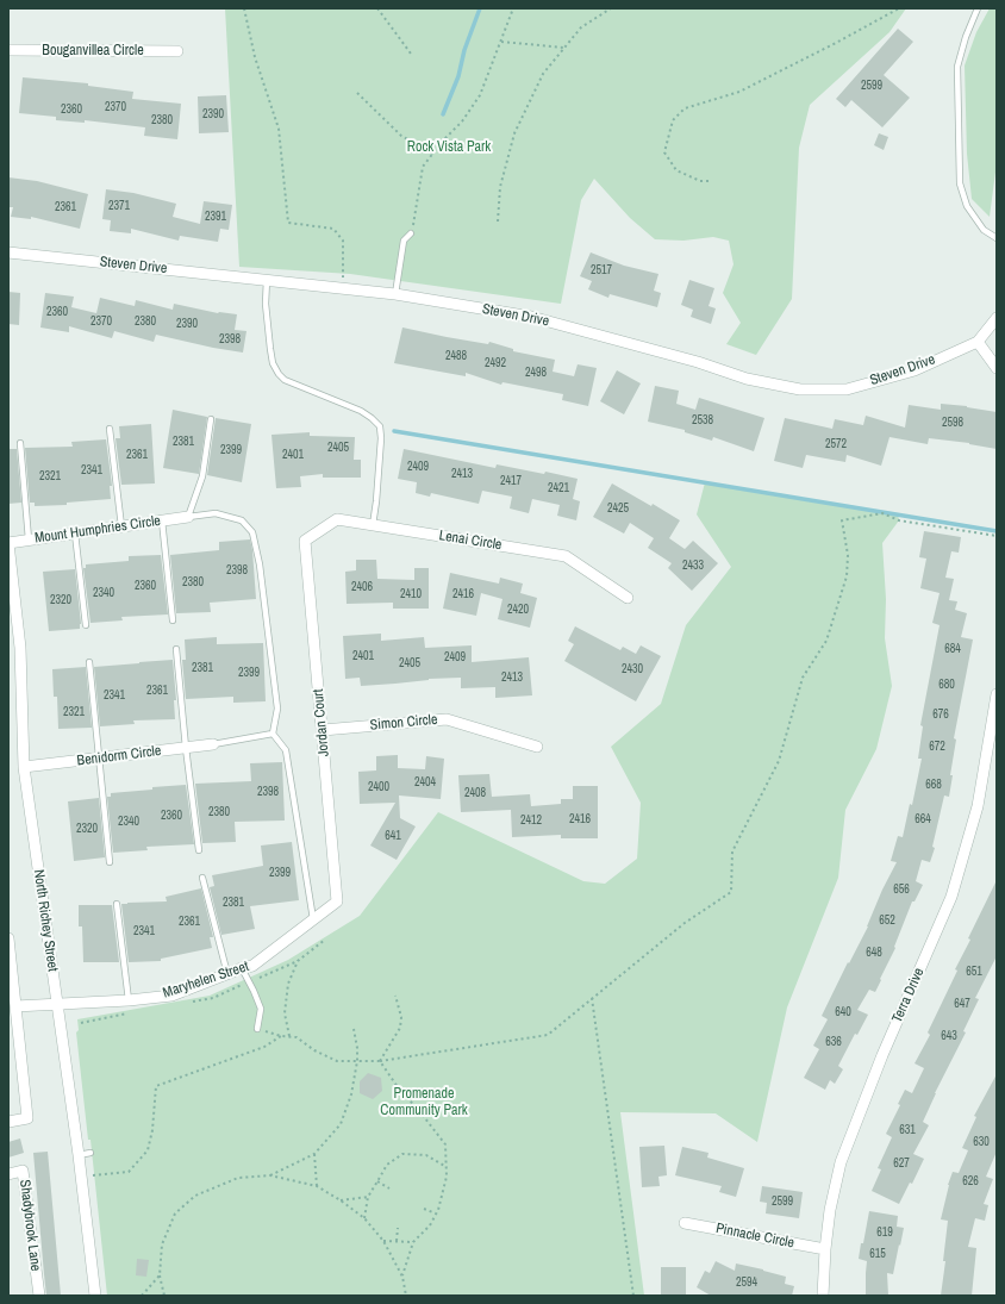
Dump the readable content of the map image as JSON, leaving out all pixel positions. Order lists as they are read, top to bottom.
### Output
{
  "streets": {
    "street": [
      "Bouganvillea Circle",
      "Steven Drive",
      "Mount Humphries Circle",
      "Lenai Circle",
      "Jordan Court",
      "Simon Circle",
      "Benidorm Circle",
      "North Richey Street",
      "Maryhelen Street",
      "Terra Drive",
      "Shadybrook Lane",
      "Pinnacle Circle"
    ]
  },
  "crossings": [
    ["Mount Humphries Circle", "North Richey Street"],
    ["Lenai Circle", "Jordan Court"],
    ["Jordan Court", "Simon Circle"],
    ["Jordan Court", "Maryhelen Street"],
    ["Benidorm Circle", "North Richey Street"],
    ["North Richey Street", "Maryhelen Street"],
    ["Terra Drive", "Pinnacle Circle"]
  ],
  "parks": ["Rock Vista Park", "Promenade Community Park"],
  "house_numbers": [
    "2599",
    "2370",
    "2360",
    "2390",
    "2380",
    "2371",
    "2361",
    "2391",
    "2517",
    "2360",
    "2370",
    "2380",
    "2390",
    "2398",
    "2488",
    "2492",
    "2498",
    "2538",
    "2598",
    "2381",
    "2572",
    "2405",
    "2399",
    "2361",
    "2401",
    "2409",
    "2341",
    "2413",
    "2321",
    "2417",
    "2421",
    "2425",
    "2433",
    "2398",
    "2380",
    "2360",
    "2406",
    "2340",
    "2410",
    "2416",
    "2320",
    "2420",
    "684",
    "2401",
    "2409",
    "2405",
    "2381",
    "2430",
    "2399",
    "2413",
    "680",
    "2361",
    "2341",
    "2321",
    "676",
    "672",
    "2404",
    "668",
    "2400",
    "2398",
    "2408",
    "2380",
    "2360",
    "2416",
    "664",
    "2412",
    "2340",
    "2320",
    "641",
    "2399",
    "656",
    "2381",
    "652",
    "2361",
    "2341",
    "648",
    "651",
    "647",
    "640",
    "643",
    "636",
    "631",
    "630",
    "627",
    "626",
    "2599",
    "619",
    "615",
    "2594"
  ]
}
